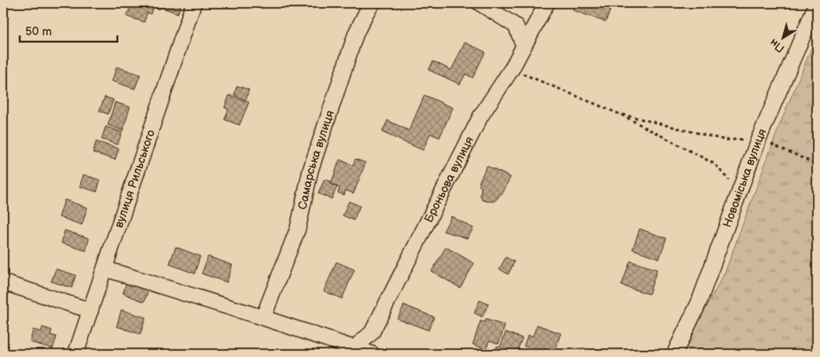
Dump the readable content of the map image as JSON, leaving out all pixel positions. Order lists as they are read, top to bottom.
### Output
{
  "streets": {
    "street": [
      "Самарська вулиця",
      "вулиця Рильського",
      "Новоміська вулиця",
      "Броньова вулиця"
    ]
  },
  "scale_bar": "50 m",
  "north": "bottom left"
}
